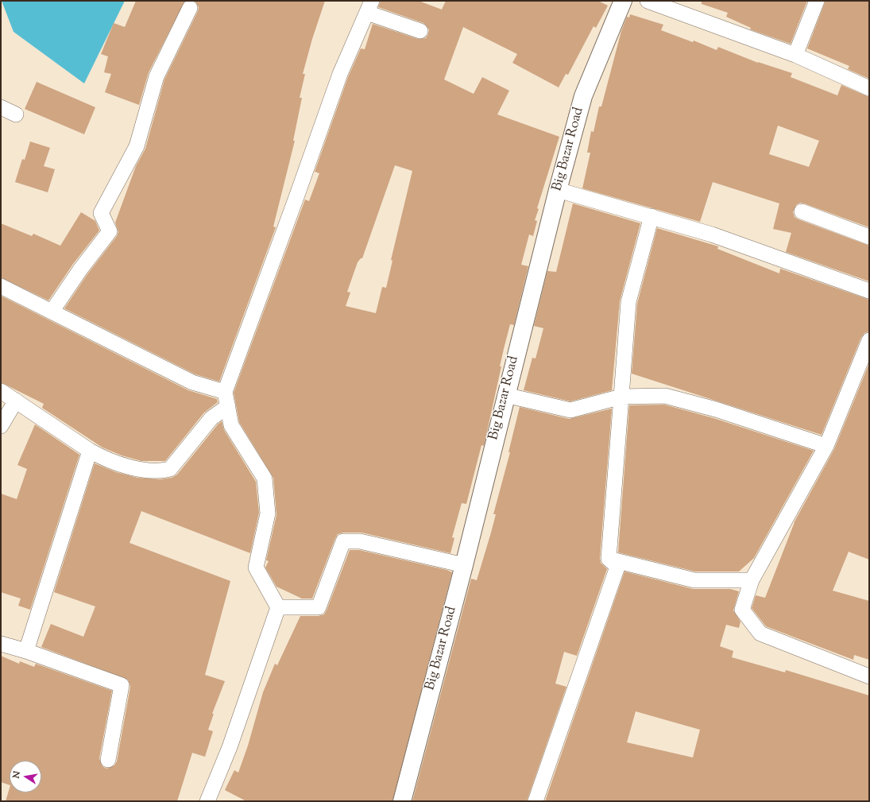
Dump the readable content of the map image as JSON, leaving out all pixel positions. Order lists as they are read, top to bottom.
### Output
{
  "streets": {
    "street": ["Big Bazar Road"]
  },
  "north": "left"
}
